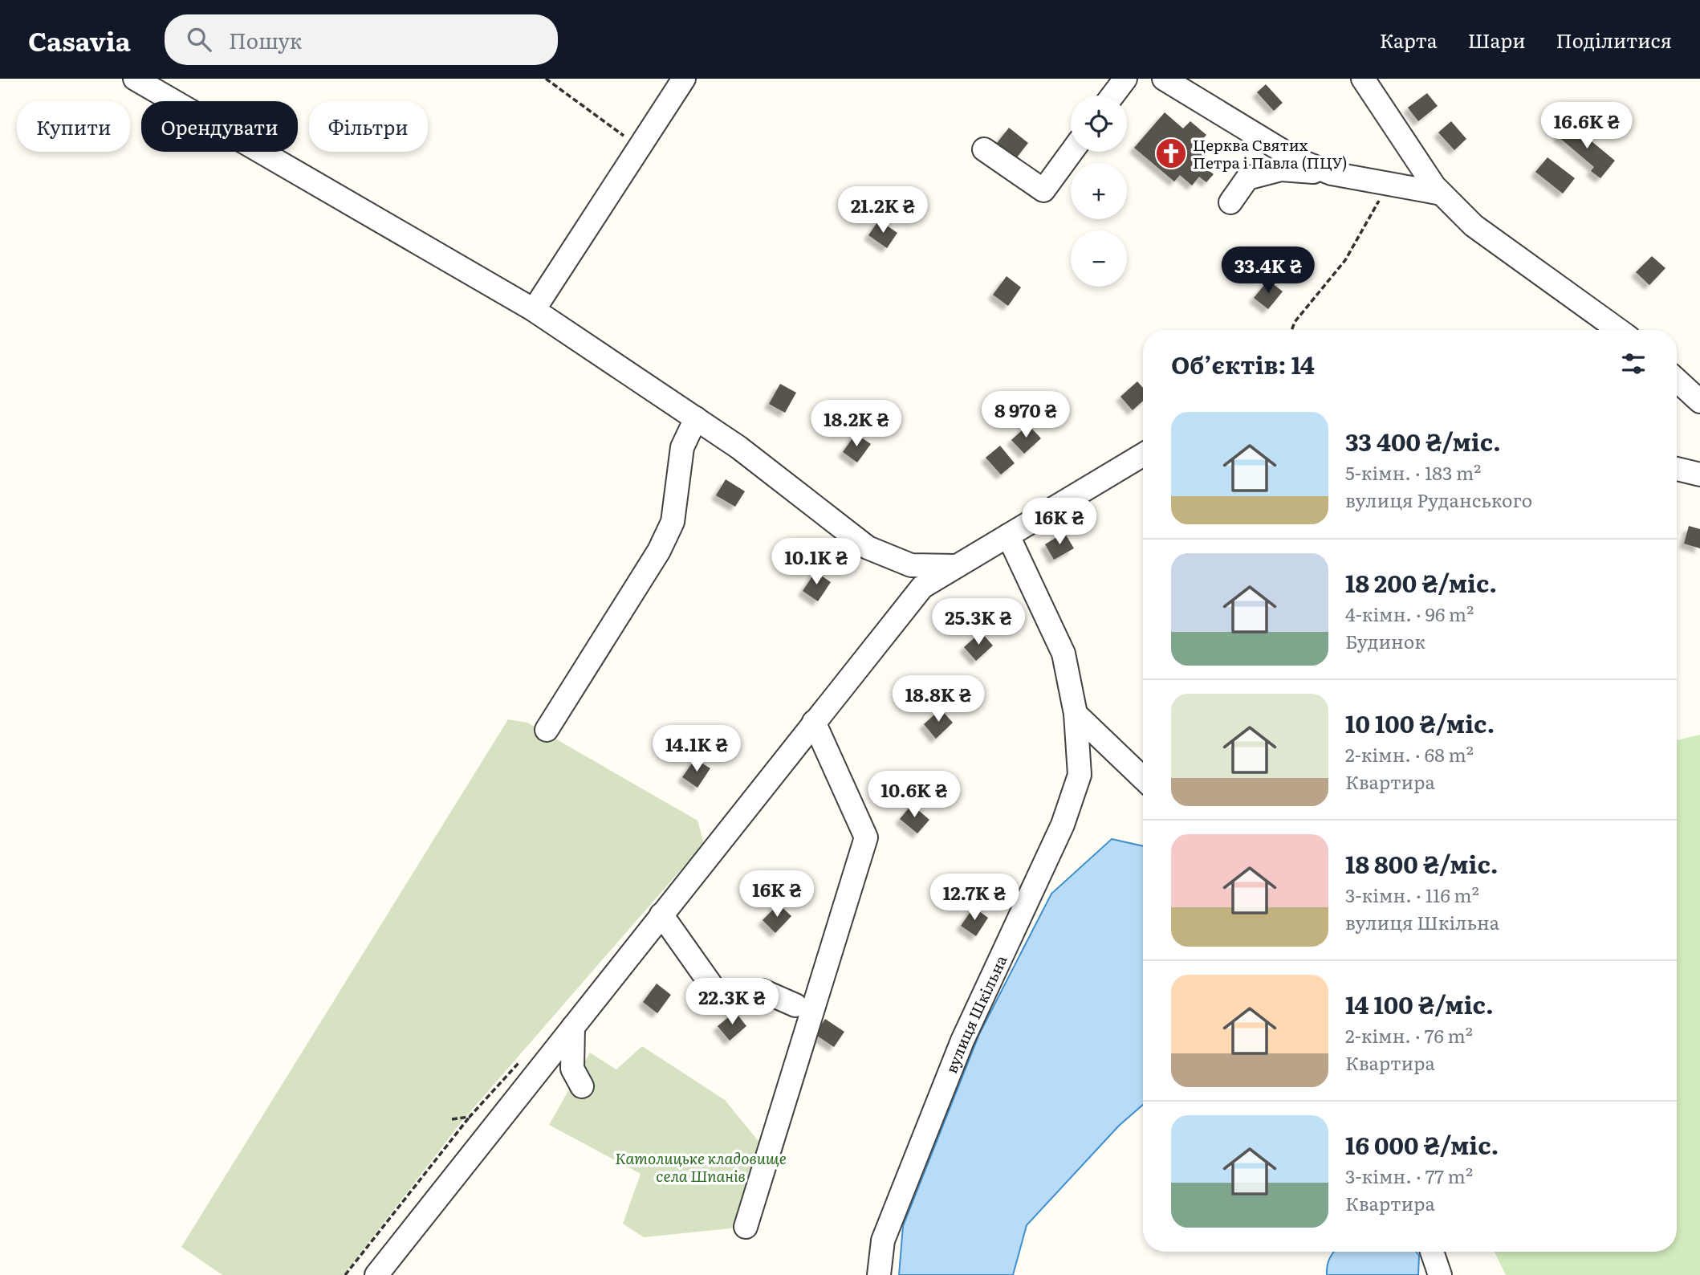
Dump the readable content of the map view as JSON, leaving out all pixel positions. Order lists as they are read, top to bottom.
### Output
{
  "streets": {
    "street": ["вулиця Шкільна"]
  },
  "parks": ["Католицьке кладовище села Шпанів"],
  "places": {
    "church": ["Церква Святих Петра і Павла (ПЦУ)"]
  },
  "page": {
    "header": "Casavia",
    "search": "Пошук",
    "nav": ["Карта", "Шари", "Поділитися"],
    "map_buttons": ["+", "−"],
    "chip": ["Купити", "Орендувати", "Фільтри"],
    "price": [
      "16.6K ₴",
      "21.2K ₴",
      "33.4K ₴",
      "8 970 ₴",
      "18.2K ₴",
      "16K ₴",
      "10.1K ₴",
      "25.3K ₴",
      "18.8K ₴",
      "14.1K ₴",
      "10.6K ₴",
      "16K ₴",
      "12.7K ₴",
      "22.3K ₴"
    ],
    "heading": "Об’єктів: 14",
    "list": [
      {
        "name": "33 400 ₴/міс.",
        "note": "5-кімн. · 183 m² · вулиця Руданського"
      },
      {
        "name": "18 200 ₴/міс.",
        "note": "4-кімн. · 96 m² · Будинок"
      },
      {
        "name": "10 100 ₴/міс.",
        "note": "2-кімн. · 68 m² · Квартира"
      },
      {
        "name": "18 800 ₴/міс.",
        "note": "3-кімн. · 116 m² · вулиця Шкільна"
      },
      {
        "name": "14 100 ₴/міс.",
        "note": "2-кімн. · 76 m² · Квартира"
      },
      {
        "name": "16 000 ₴/міс.",
        "note": "3-кімн. · 77 m² · Квартира"
      }
    ]
  }
}
